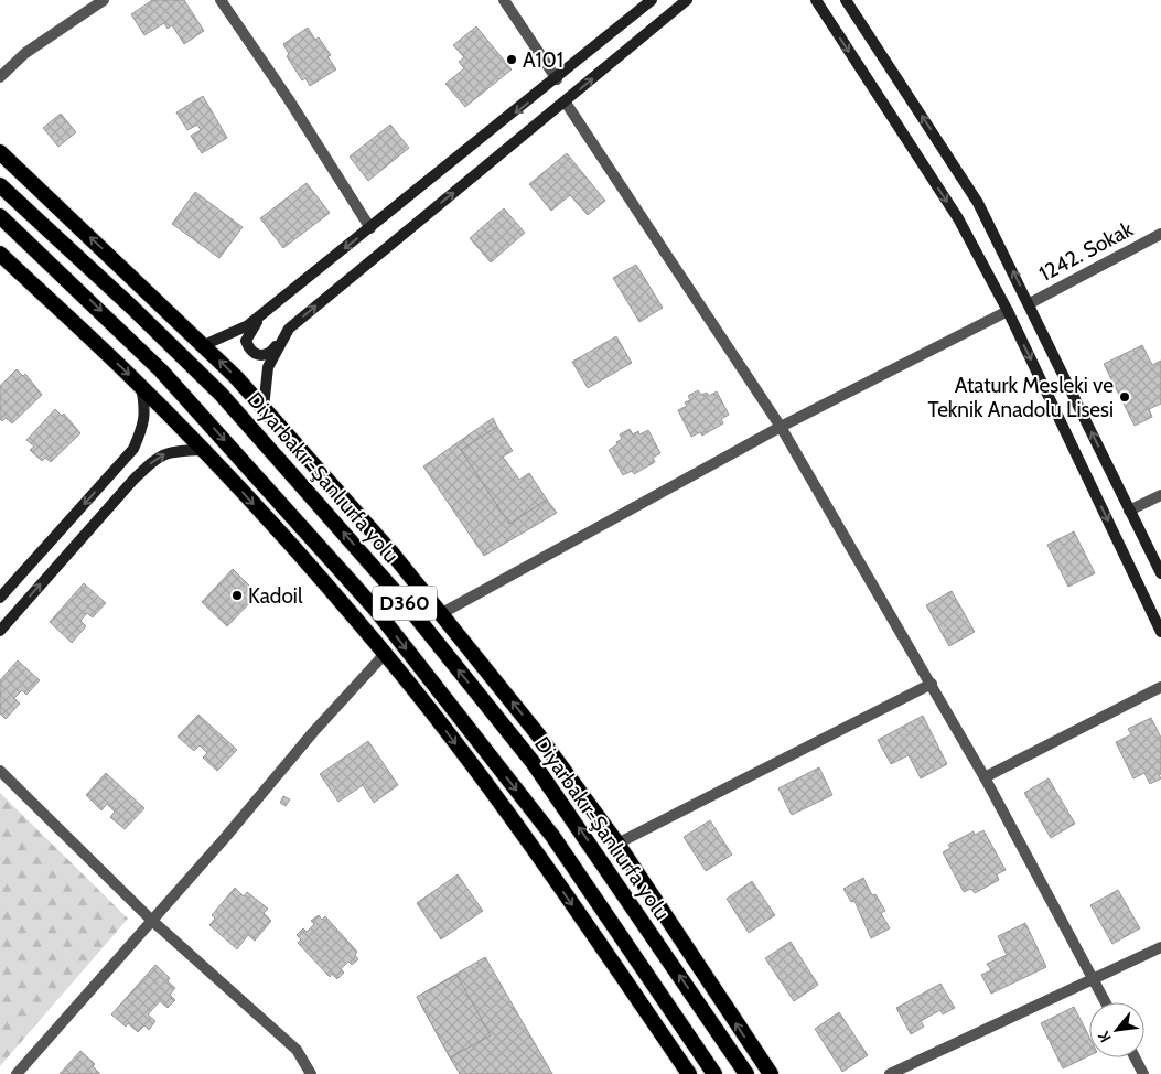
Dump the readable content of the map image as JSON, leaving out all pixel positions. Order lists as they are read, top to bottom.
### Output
{
  "streets": {
    "highway": ["Diyarbakır-Şanlıurfa yolu", "D360"],
    "street": ["1242. Sokak"]
  },
  "places": ["A101", "Ataturk Mesleki ve Teknik Anadolu Lisesi", "Kadoil"],
  "north": "bottom left"
}
